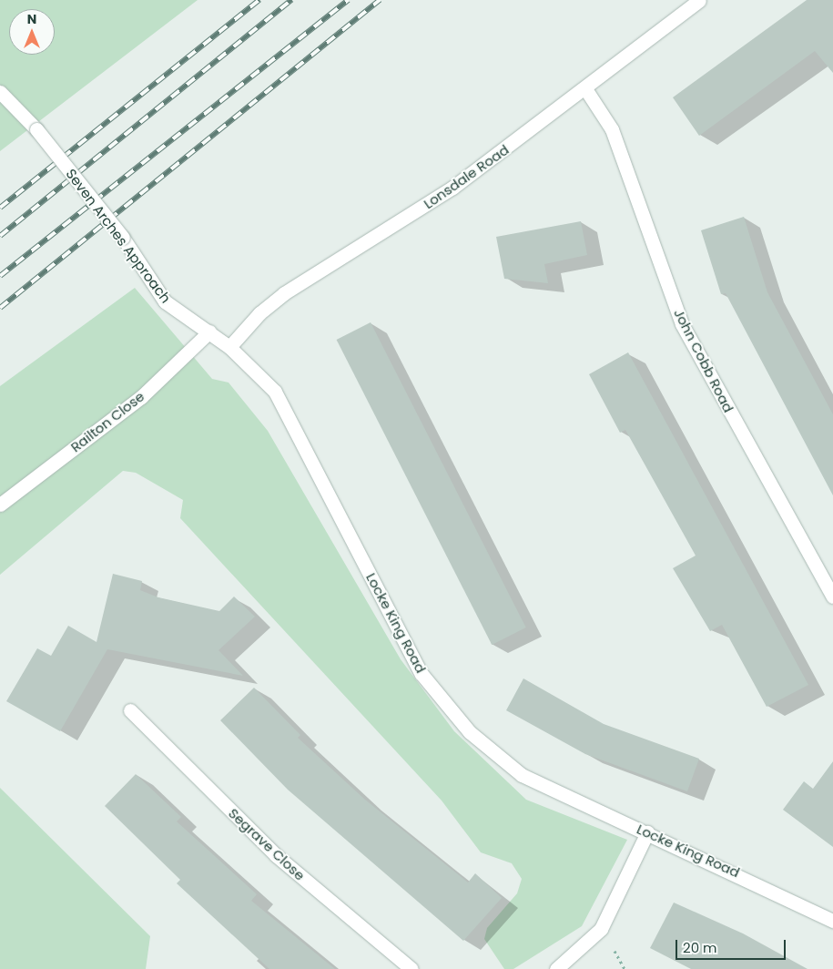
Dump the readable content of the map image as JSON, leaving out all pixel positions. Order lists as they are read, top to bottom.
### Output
{
  "streets": {
    "street": [
      "Lonsdale Road",
      "Seven Arches Approach",
      "John Cobb Road",
      "Railton Close",
      "Locke King Road",
      "Segrave Close"
    ]
  },
  "crossings": [
    ["Lonsdale Road", "Seven Arches Approach"],
    ["Lonsdale Road", "John Cobb Road"],
    ["Lonsdale Road", "Locke King Road"],
    ["Seven Arches Approach", "Railton Close"],
    ["Seven Arches Approach", "Locke King Road"]
  ],
  "scale_bar": "20 m",
  "north": "top"
}
